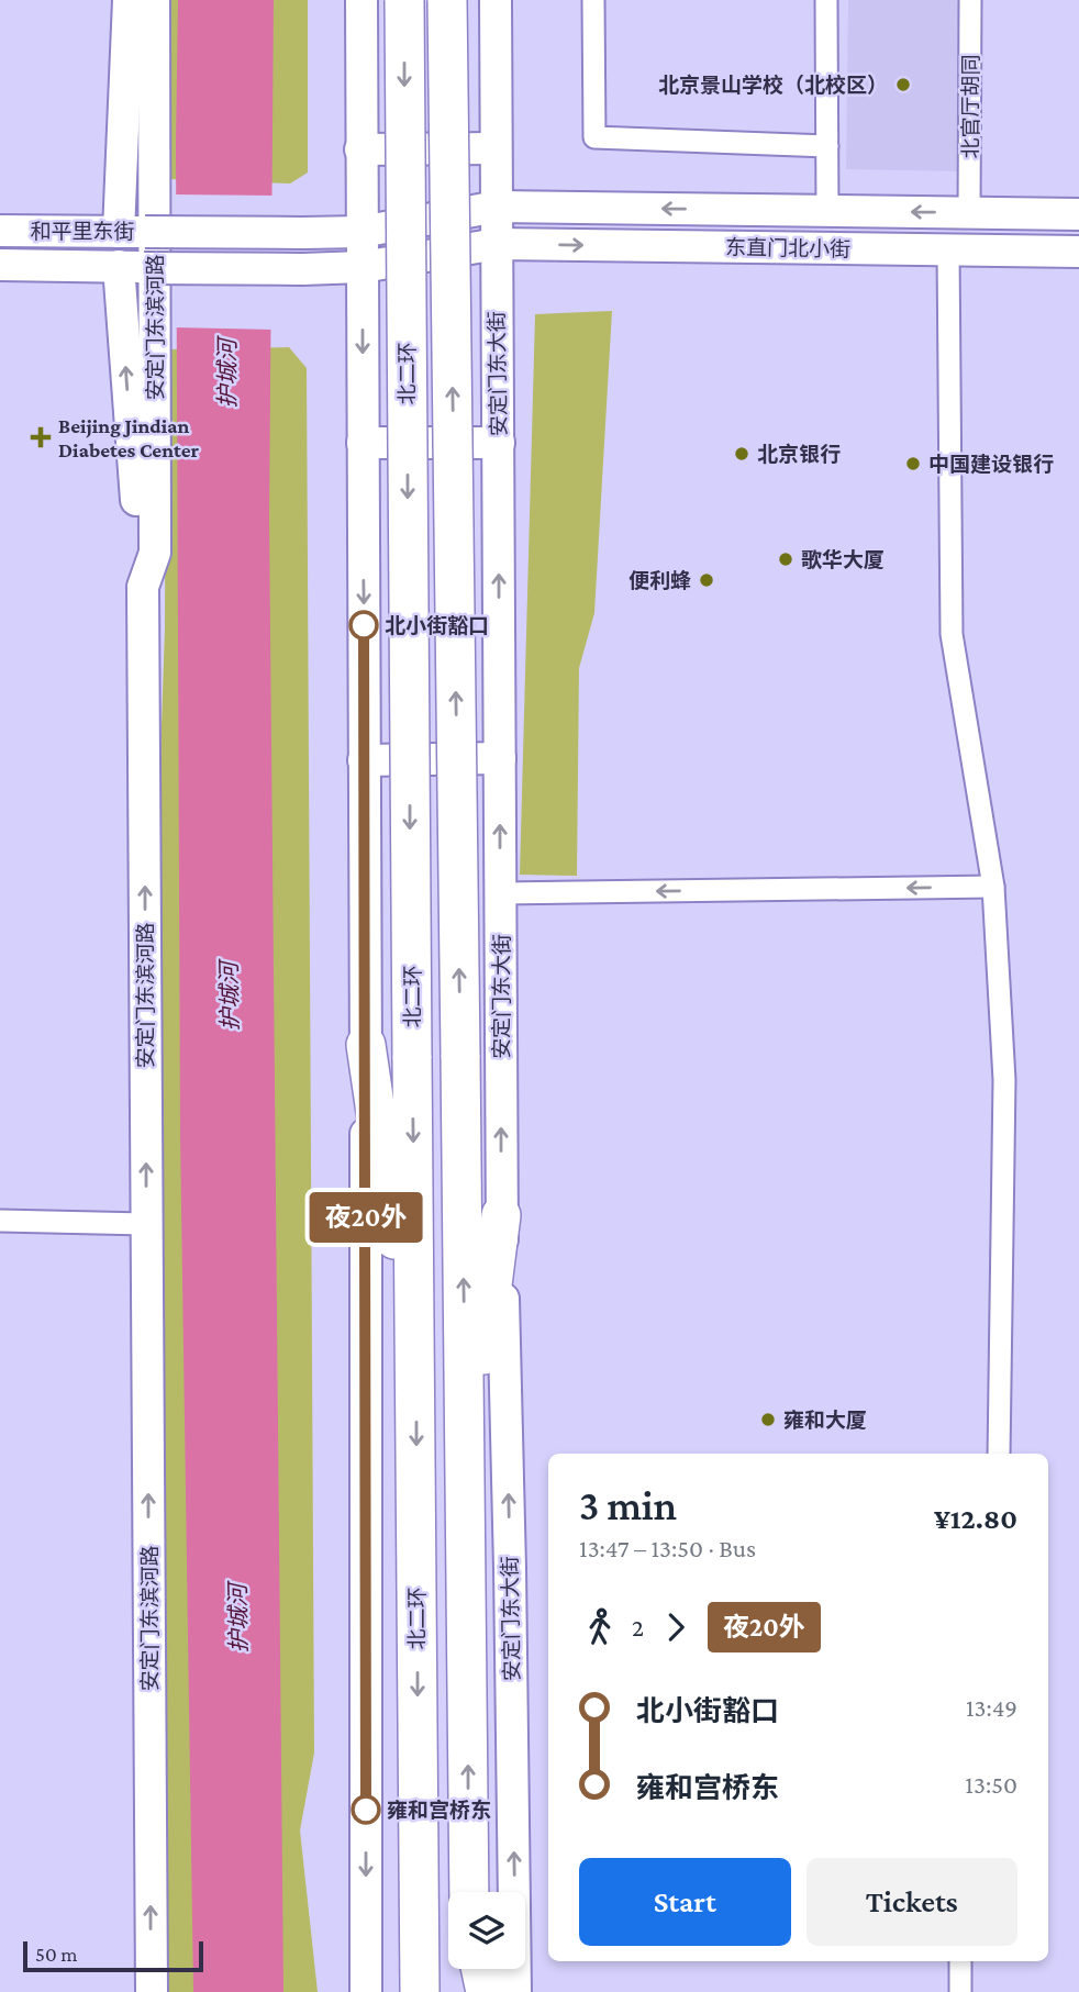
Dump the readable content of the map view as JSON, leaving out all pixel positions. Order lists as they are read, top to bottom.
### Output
{
  "streets": {
    "highway": ["北二环"],
    "street": [
      "北官厅胡同",
      "和平里东街",
      "东直门北小街",
      "安定门东滨河路",
      "安定门东大街"
    ]
  },
  "crossings": [
    ["北官厅胡同", "东直门北小街"],
    ["和平里东街", "东直门北小街"],
    ["东直门北小街", "安定门东大街"]
  ],
  "water": ["护城河"],
  "places": {
    "other": [
      "北京景山学校（北校区）",
      "北京银行",
      "中国建设银行",
      "歌华大厦",
      "便利蜂",
      "北小街豁口",
      "雍和大厦",
      "雍和宫桥东"
    ],
    "health": ["Beijing Jindian Diabetes Center"]
  },
  "lines": ["bus line 夜20外"],
  "scale_bar": "50 m",
  "page": {
    "on_map": "夜20外",
    "heading": ["3 min", "13:47 – 13:50 · Bus", "¥12.80"],
    "legs": ["2", "夜20外"],
    "list": [
      {
        "name": "北小街豁口",
        "value": "13:49"
      },
      {
        "name": "雍和宫桥东",
        "value": "13:50"
      }
    ],
    "buttons": ["Start", "Tickets"],
    "scale": "50 m"
  }
}
